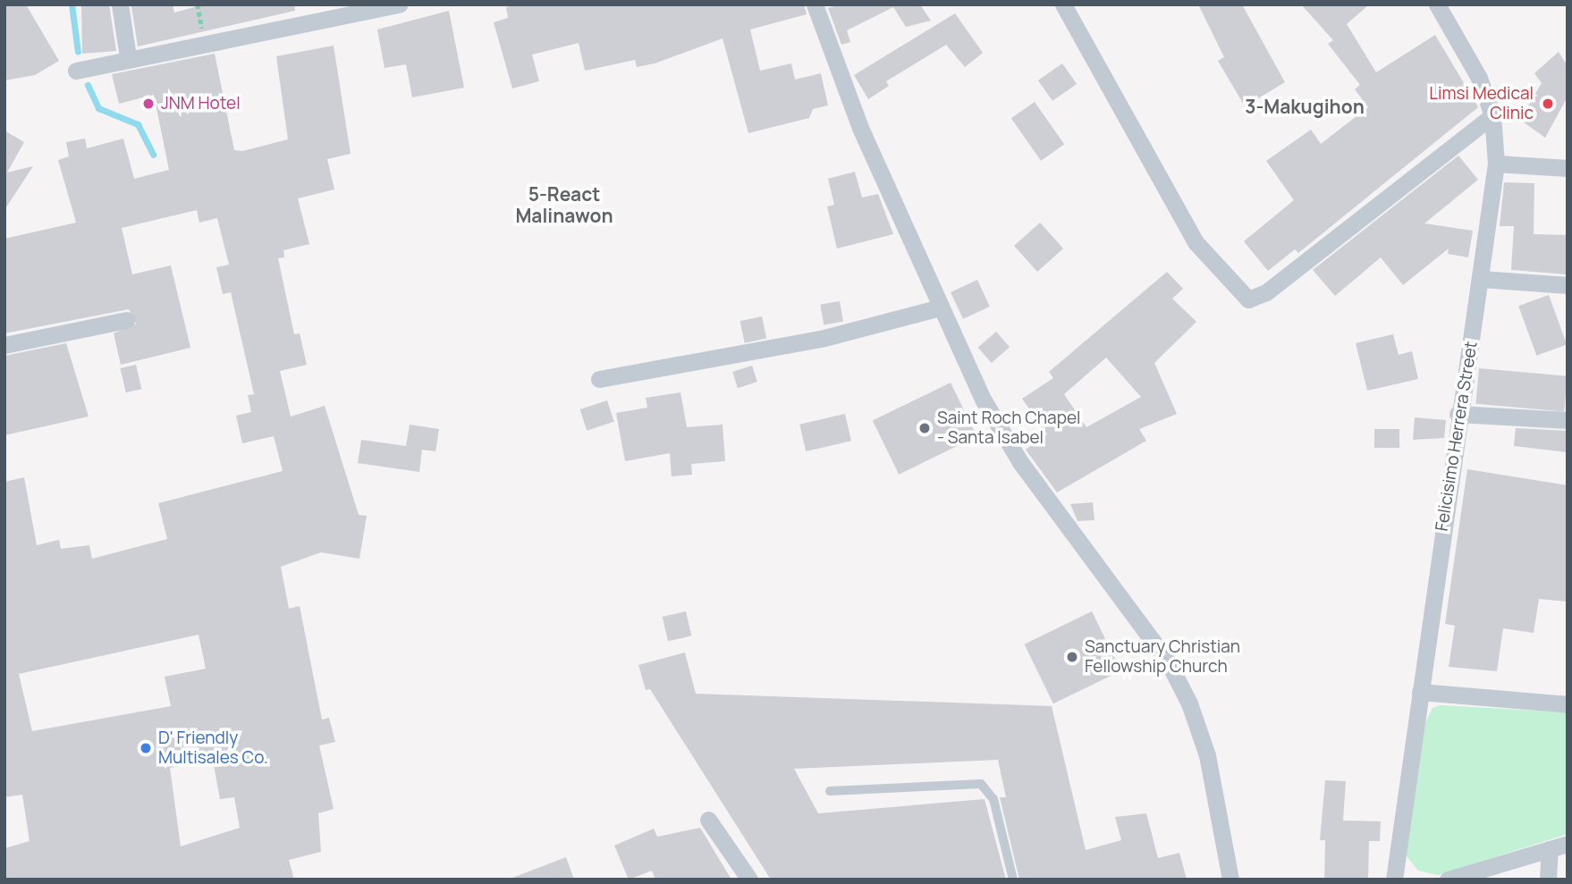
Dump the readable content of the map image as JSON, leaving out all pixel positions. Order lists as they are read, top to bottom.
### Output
{
  "streets": {
    "street": ["Felicisimo Herrera Street"]
  },
  "districts": ["3-Makugihon", "5-React Malinawon"],
  "places": [
    "JNM Hotel",
    "Limsi Medical Clinic",
    "Saint Roch Chapel - Santa Isabel",
    "Sanctuary Christian Fellowship Church",
    "D' Friendly Multisales Co."
  ]
}
